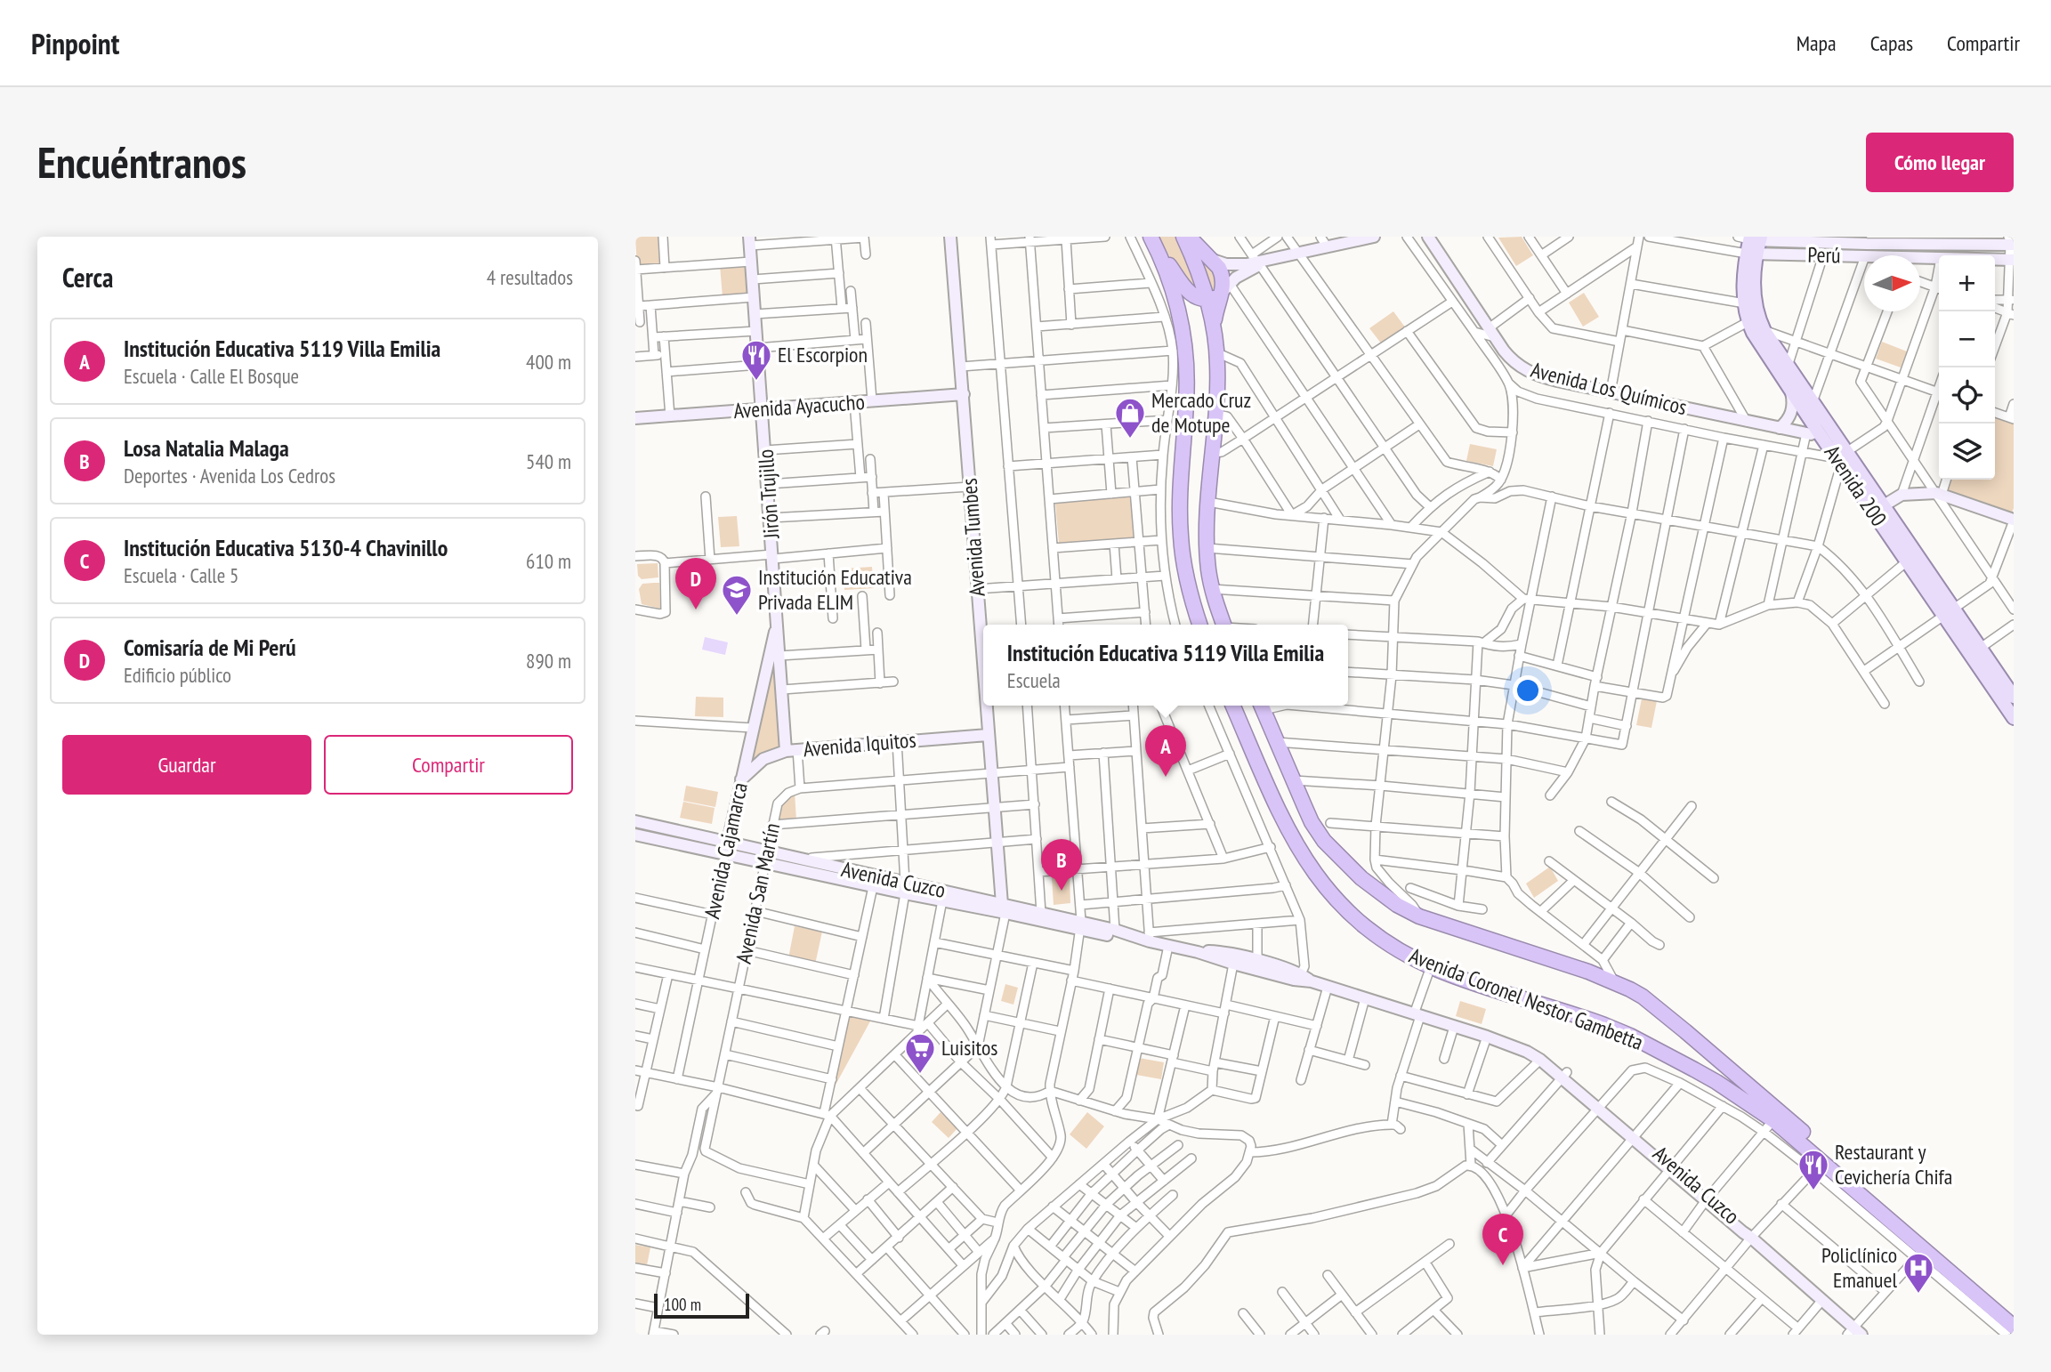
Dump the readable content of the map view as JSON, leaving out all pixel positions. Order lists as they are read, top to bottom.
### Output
{
  "streets": {
    "highway": ["Avenida Coronel Nestor Gambetta"],
    "main road": ["Avenida 200"],
    "street": [
      "Perú",
      "Avenida Los Químicos",
      "Avenida Ayacucho",
      "Jirón Trujillo",
      "Avenida Tumbes",
      "Avenida Iquitos",
      "Avenida Cajamarca",
      "Avenida Cuzco",
      "Avenida San Martín"
    ]
  },
  "crossings": [
    ["Perú", "Avenida 200"],
    ["Avenida Los Químicos", "Avenida 200"],
    ["Avenida Ayacucho", "Jirón Trujillo"],
    ["Avenida Ayacucho", "Avenida Tumbes"],
    ["Jirón Trujillo", "Avenida Iquitos"],
    ["Jirón Trujillo", "Avenida Cajamarca"],
    ["Avenida Tumbes", "Avenida Iquitos"],
    ["Avenida Tumbes", "Avenida Cuzco"],
    ["Avenida Iquitos", "Avenida Cajamarca"],
    ["Avenida Cajamarca", "Avenida Cuzco"],
    ["Avenida Cuzco", "Avenida San Martín"]
  ],
  "places": {
    "restaurant": ["El Escorpion", "Restaurant y Cevichería Chifa"],
    "shop": ["Mercado Cruz de Motupe"],
    "school or university": ["Institución Educativa Privada ELIM"],
    "supermarket": ["Luisitos"],
    "hospital": ["Policlínico Emanuel"]
  },
  "scale_bar": "100 m",
  "north": "right",
  "page": {
    "header": "Pinpoint",
    "nav": ["Mapa", "Capas", "Compartir"],
    "buttons": [
      "Cómo llegar",
      ["Guardar", "Compartir"]
    ],
    "title": "Encuéntranos",
    "heading": ["Cerca", "4 resultados"],
    "map_buttons": ["+", "−"],
    "list": [
      {
        "mark": "A",
        "name": "Institución Educativa 5119 Villa Emilia",
        "note": "Escuela · Calle El Bosque",
        "value": "400 m"
      },
      {
        "mark": "B",
        "name": "Losa Natalia Malaga",
        "note": "Deportes · Avenida Los Cedros",
        "value": "540 m"
      },
      {
        "mark": "C",
        "name": "Institución Educativa 5130-4 Chavinillo",
        "note": "Escuela · Calle 5",
        "value": "610 m"
      },
      {
        "mark": "D",
        "name": "Comisaría de Mi Perú",
        "note": "Edificio público",
        "value": "890 m"
      }
    ],
    "pins": [
      "D",
      "A",
      "B",
      "C"
    ],
    "popup": ["Institución Educativa 5119 Villa Emilia", "Escuela"],
    "scale": "100 m"
  }
}
